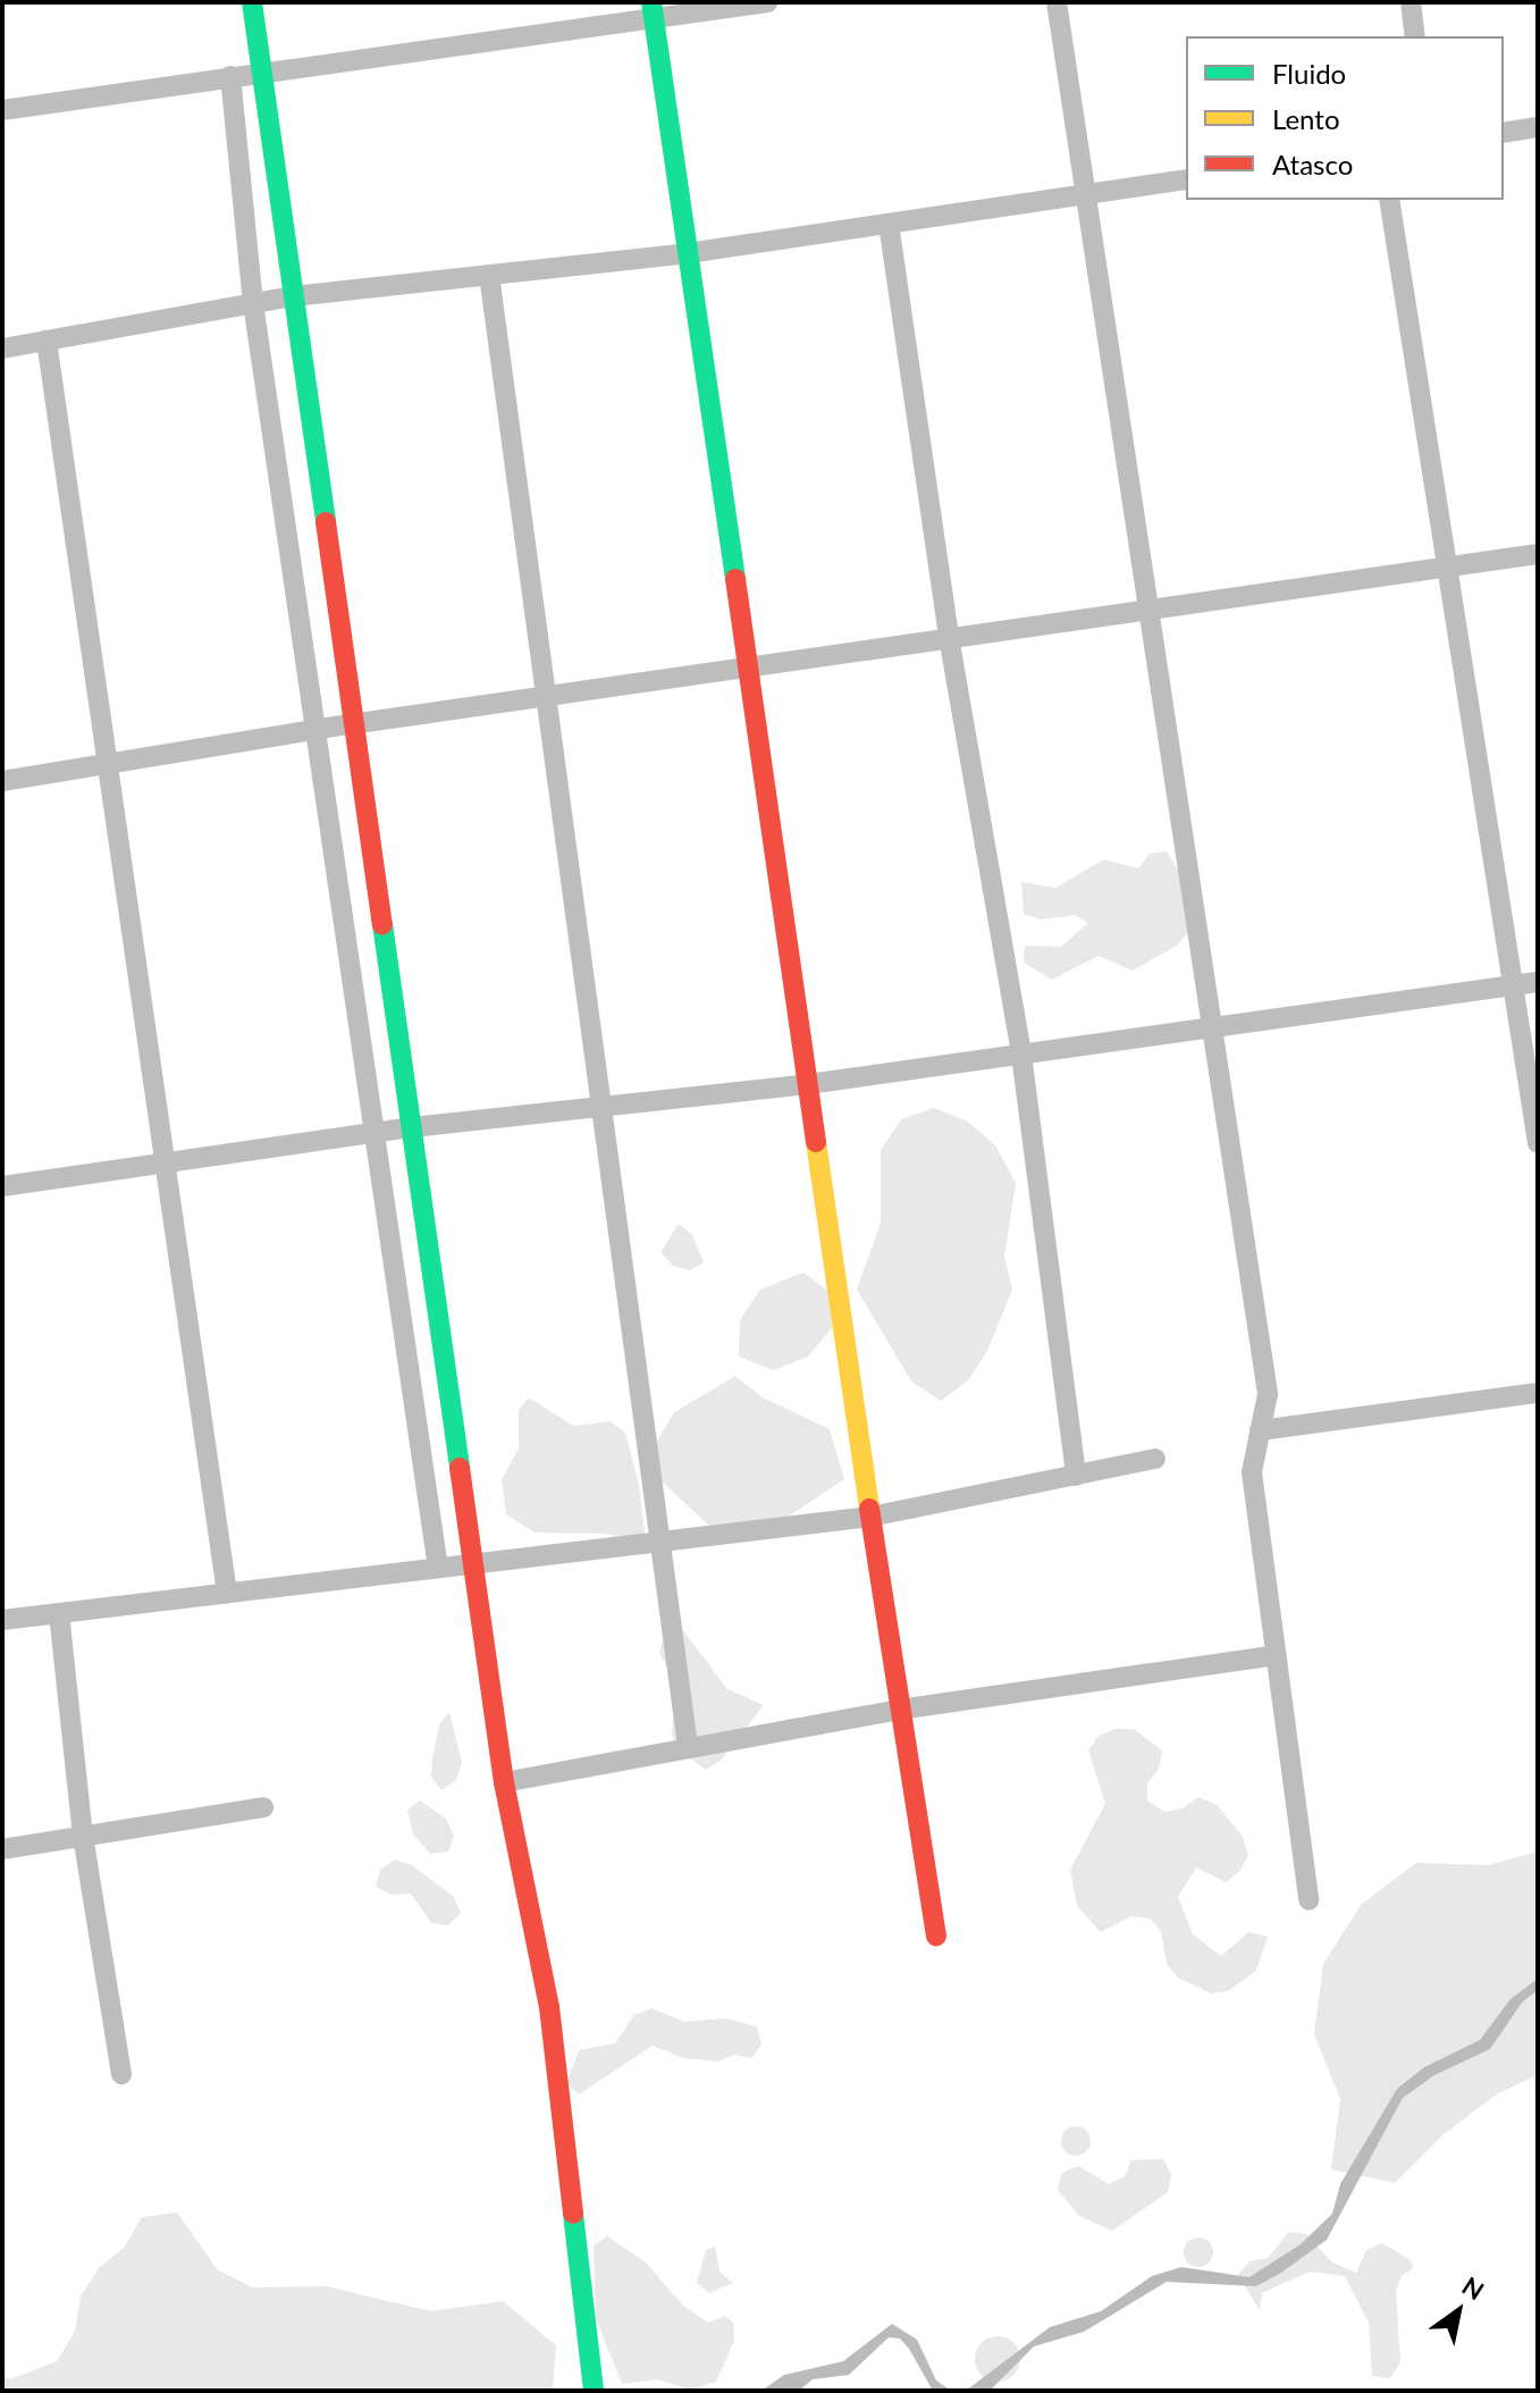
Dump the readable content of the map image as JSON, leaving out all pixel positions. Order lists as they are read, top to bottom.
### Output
{
  "legend": ["Fluido", "Lento", "Atasco"],
  "north": "top right"
}
